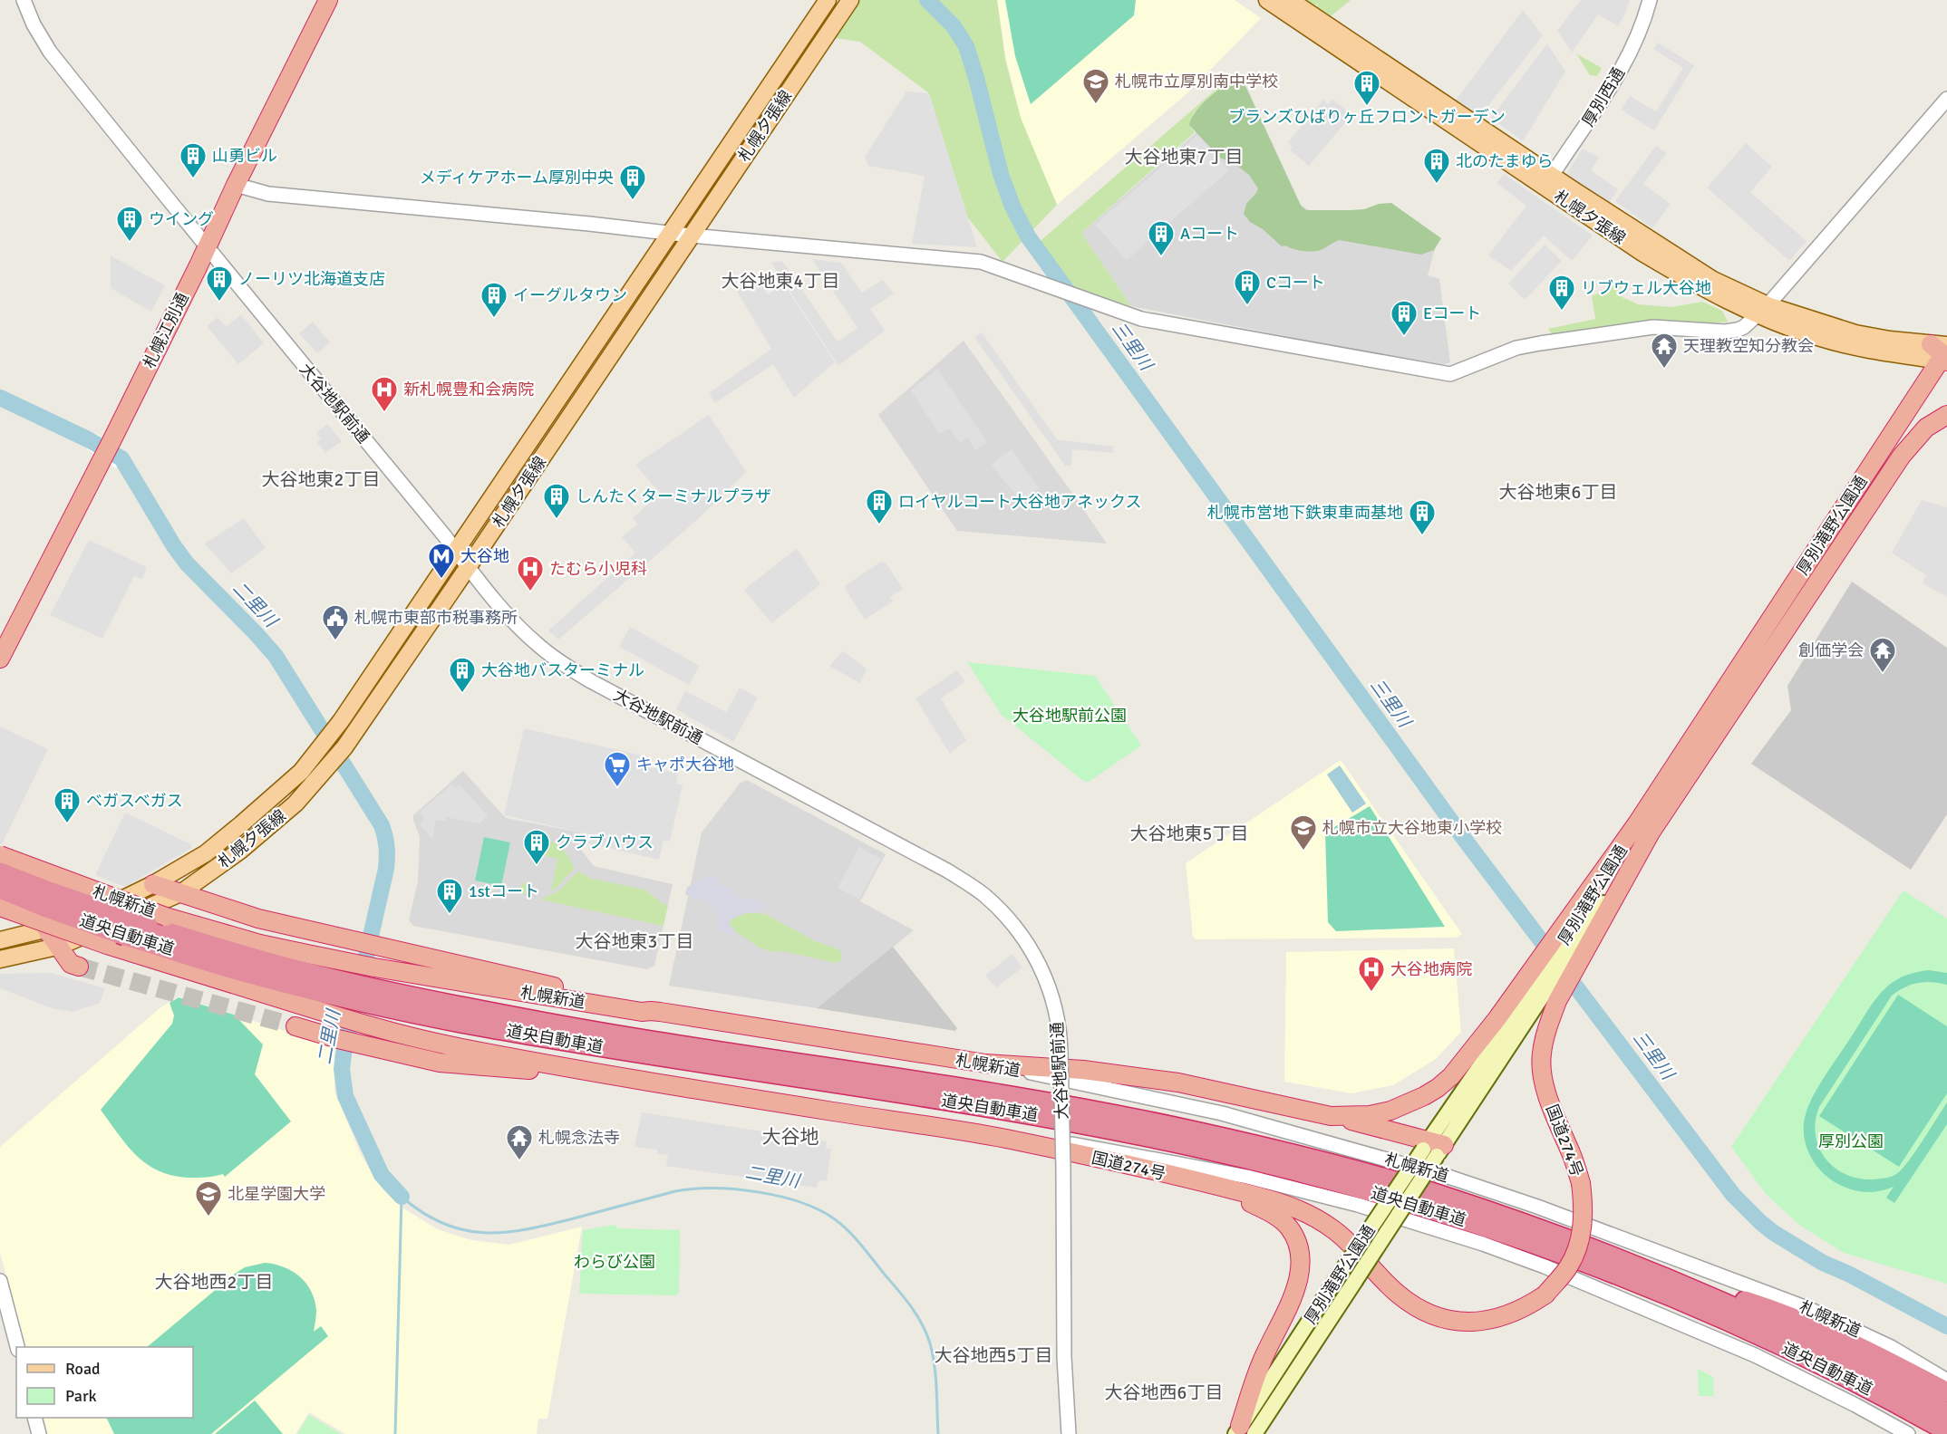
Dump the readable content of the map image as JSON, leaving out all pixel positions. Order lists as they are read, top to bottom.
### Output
{
  "streets": {
    "highway": [
      "札幌江別通",
      "厚別滝野公園通",
      "札幌新道",
      "道央自動車道",
      "国道274号"
    ],
    "main road": ["札幌夕張線"],
    "street": ["厚別西通", "大谷地駅前通"]
  },
  "crossings": [
    ["厚別西通", "札幌夕張線"],
    ["札幌夕張線", "大谷地駅前通"],
    ["札幌夕張線", "厚別滝野公園通"],
    ["札幌江別通", "大谷地駅前通"],
    ["厚別滝野公園通", "国道274号"],
    ["札幌新道", "国道274号"]
  ],
  "districts": [
    "大谷地東7丁目",
    "大谷地東4丁目",
    "大谷地東2丁目",
    "大谷地東6丁目",
    "大谷地東5丁目",
    "大谷地東3丁目",
    "大谷地",
    "大谷地西2丁目",
    "大谷地西5丁目",
    "大谷地西6丁目"
  ],
  "water": ["三里川", "二里川"],
  "parks": ["大谷地駅前公園", "厚別公園", "わらび公園"],
  "places": {
    "school or university": ["札幌市立厚別南中学校", "札幌市立大谷地東小学校", "北星学園大学"],
    "building": [
      "ブランズひばりヶ丘フロントガーデン",
      "山勇ビル",
      "北のたまゆら",
      "メディケアホーム厚別中央",
      "ウイング",
      "Aコート",
      "ノーリツ北海道支店",
      "Cコート",
      "リブウェル大谷地",
      "イーグルタウン",
      "Eコート",
      "しんたくターミナルプラザ",
      "ロイヤルコート大谷地アネックス",
      "札幌市営地下鉄東車両基地",
      "大谷地バスターミナル",
      "ベガスベガス",
      "クラブハウス",
      "1stコート"
    ],
    "temple": ["天理教空知分教会", "創価学会", "札幌念法寺"],
    "hospital": ["新札幌豊和会病院", "たむら小児科", "大谷地病院"],
    "metro station": ["大谷地"],
    "public building": ["札幌市東部市税事務所"],
    "supermarket": ["キャポ大谷地"]
  },
  "legend": ["Road", "Park"]
}
